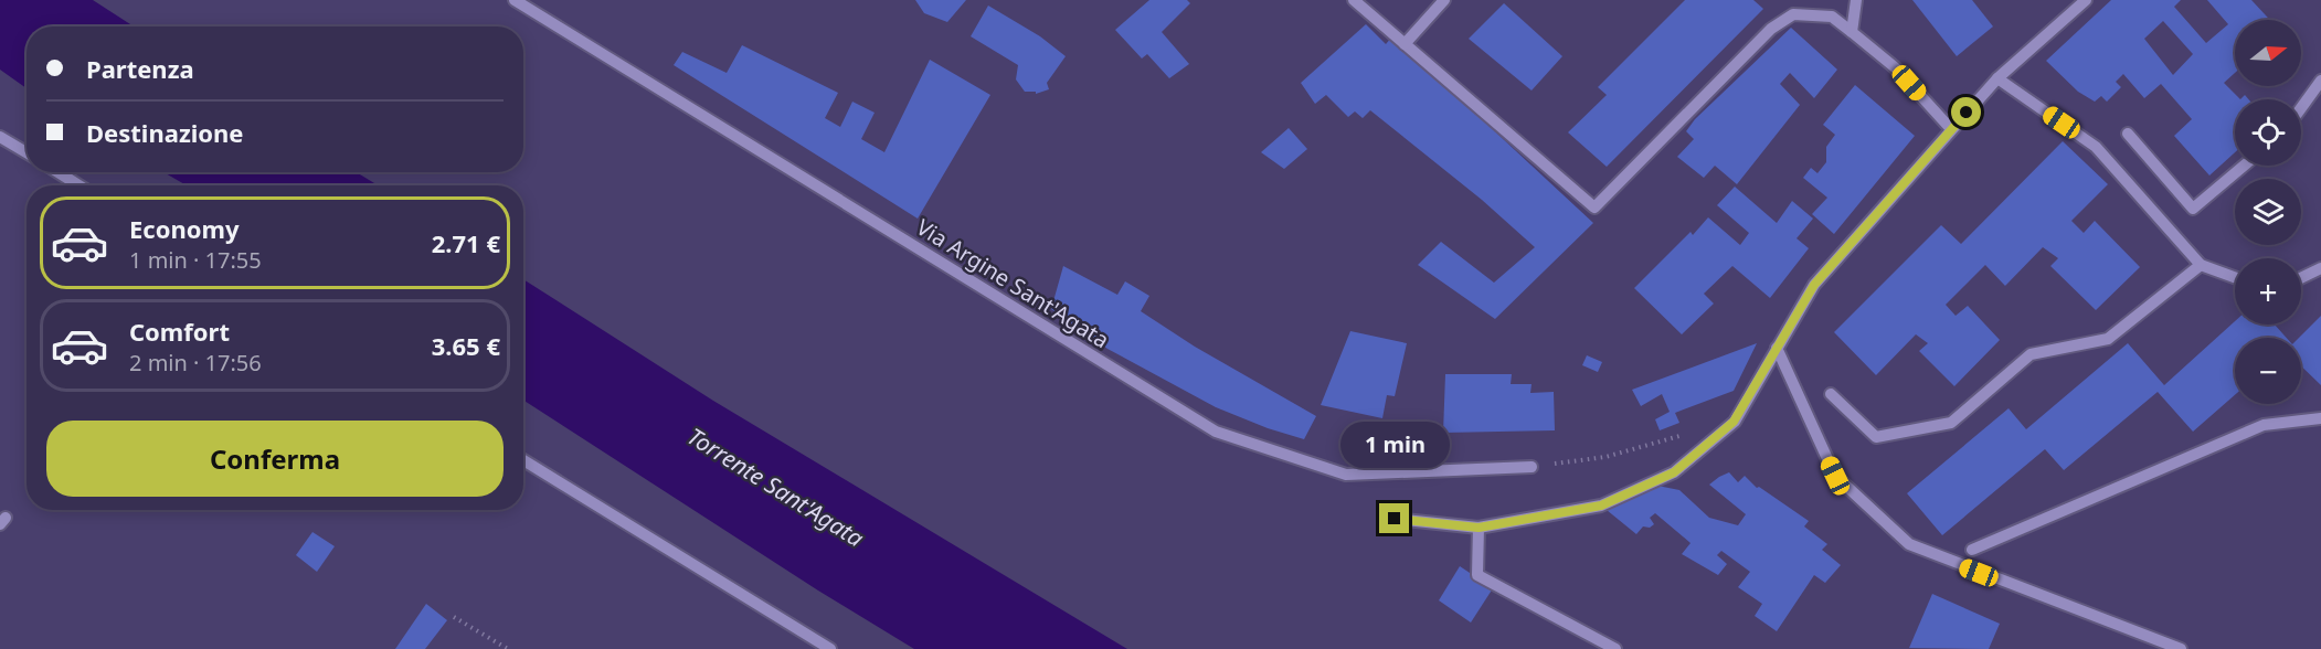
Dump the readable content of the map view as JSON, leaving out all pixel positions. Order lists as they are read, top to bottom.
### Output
{
  "streets": {
    "street": ["Via Argine Sant'Agata"]
  },
  "water": ["Torrente Sant'Agata"],
  "north": "right",
  "page": {
    "map_buttons": ["+", "−"],
    "banner": ["Partenza", "Destinazione"],
    "list": [
      {
        "name": "Economy",
        "note": "1 min · 17:55",
        "value": "2.71 €"
      },
      {
        "name": "Comfort",
        "note": "2 min · 17:56",
        "value": "3.65 €"
      }
    ],
    "buttons": "Conferma",
    "bubble": "1 min"
  }
}
